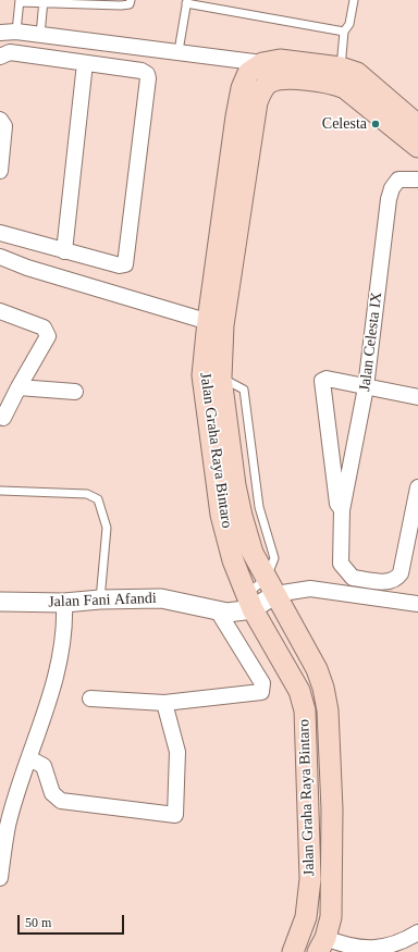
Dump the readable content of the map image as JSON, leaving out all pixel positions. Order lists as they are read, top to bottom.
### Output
{
  "streets": {
    "main road": ["Jalan Graha Raya Bintaro"],
    "street": ["Jalan Celesta IX", "Jalan Fani Afandi"]
  },
  "crossings": [
    ["Jalan Graha Raya Bintaro", "Jalan Fani Afandi"]
  ],
  "places": ["Celesta"],
  "scale_bar": "50 m"
}
